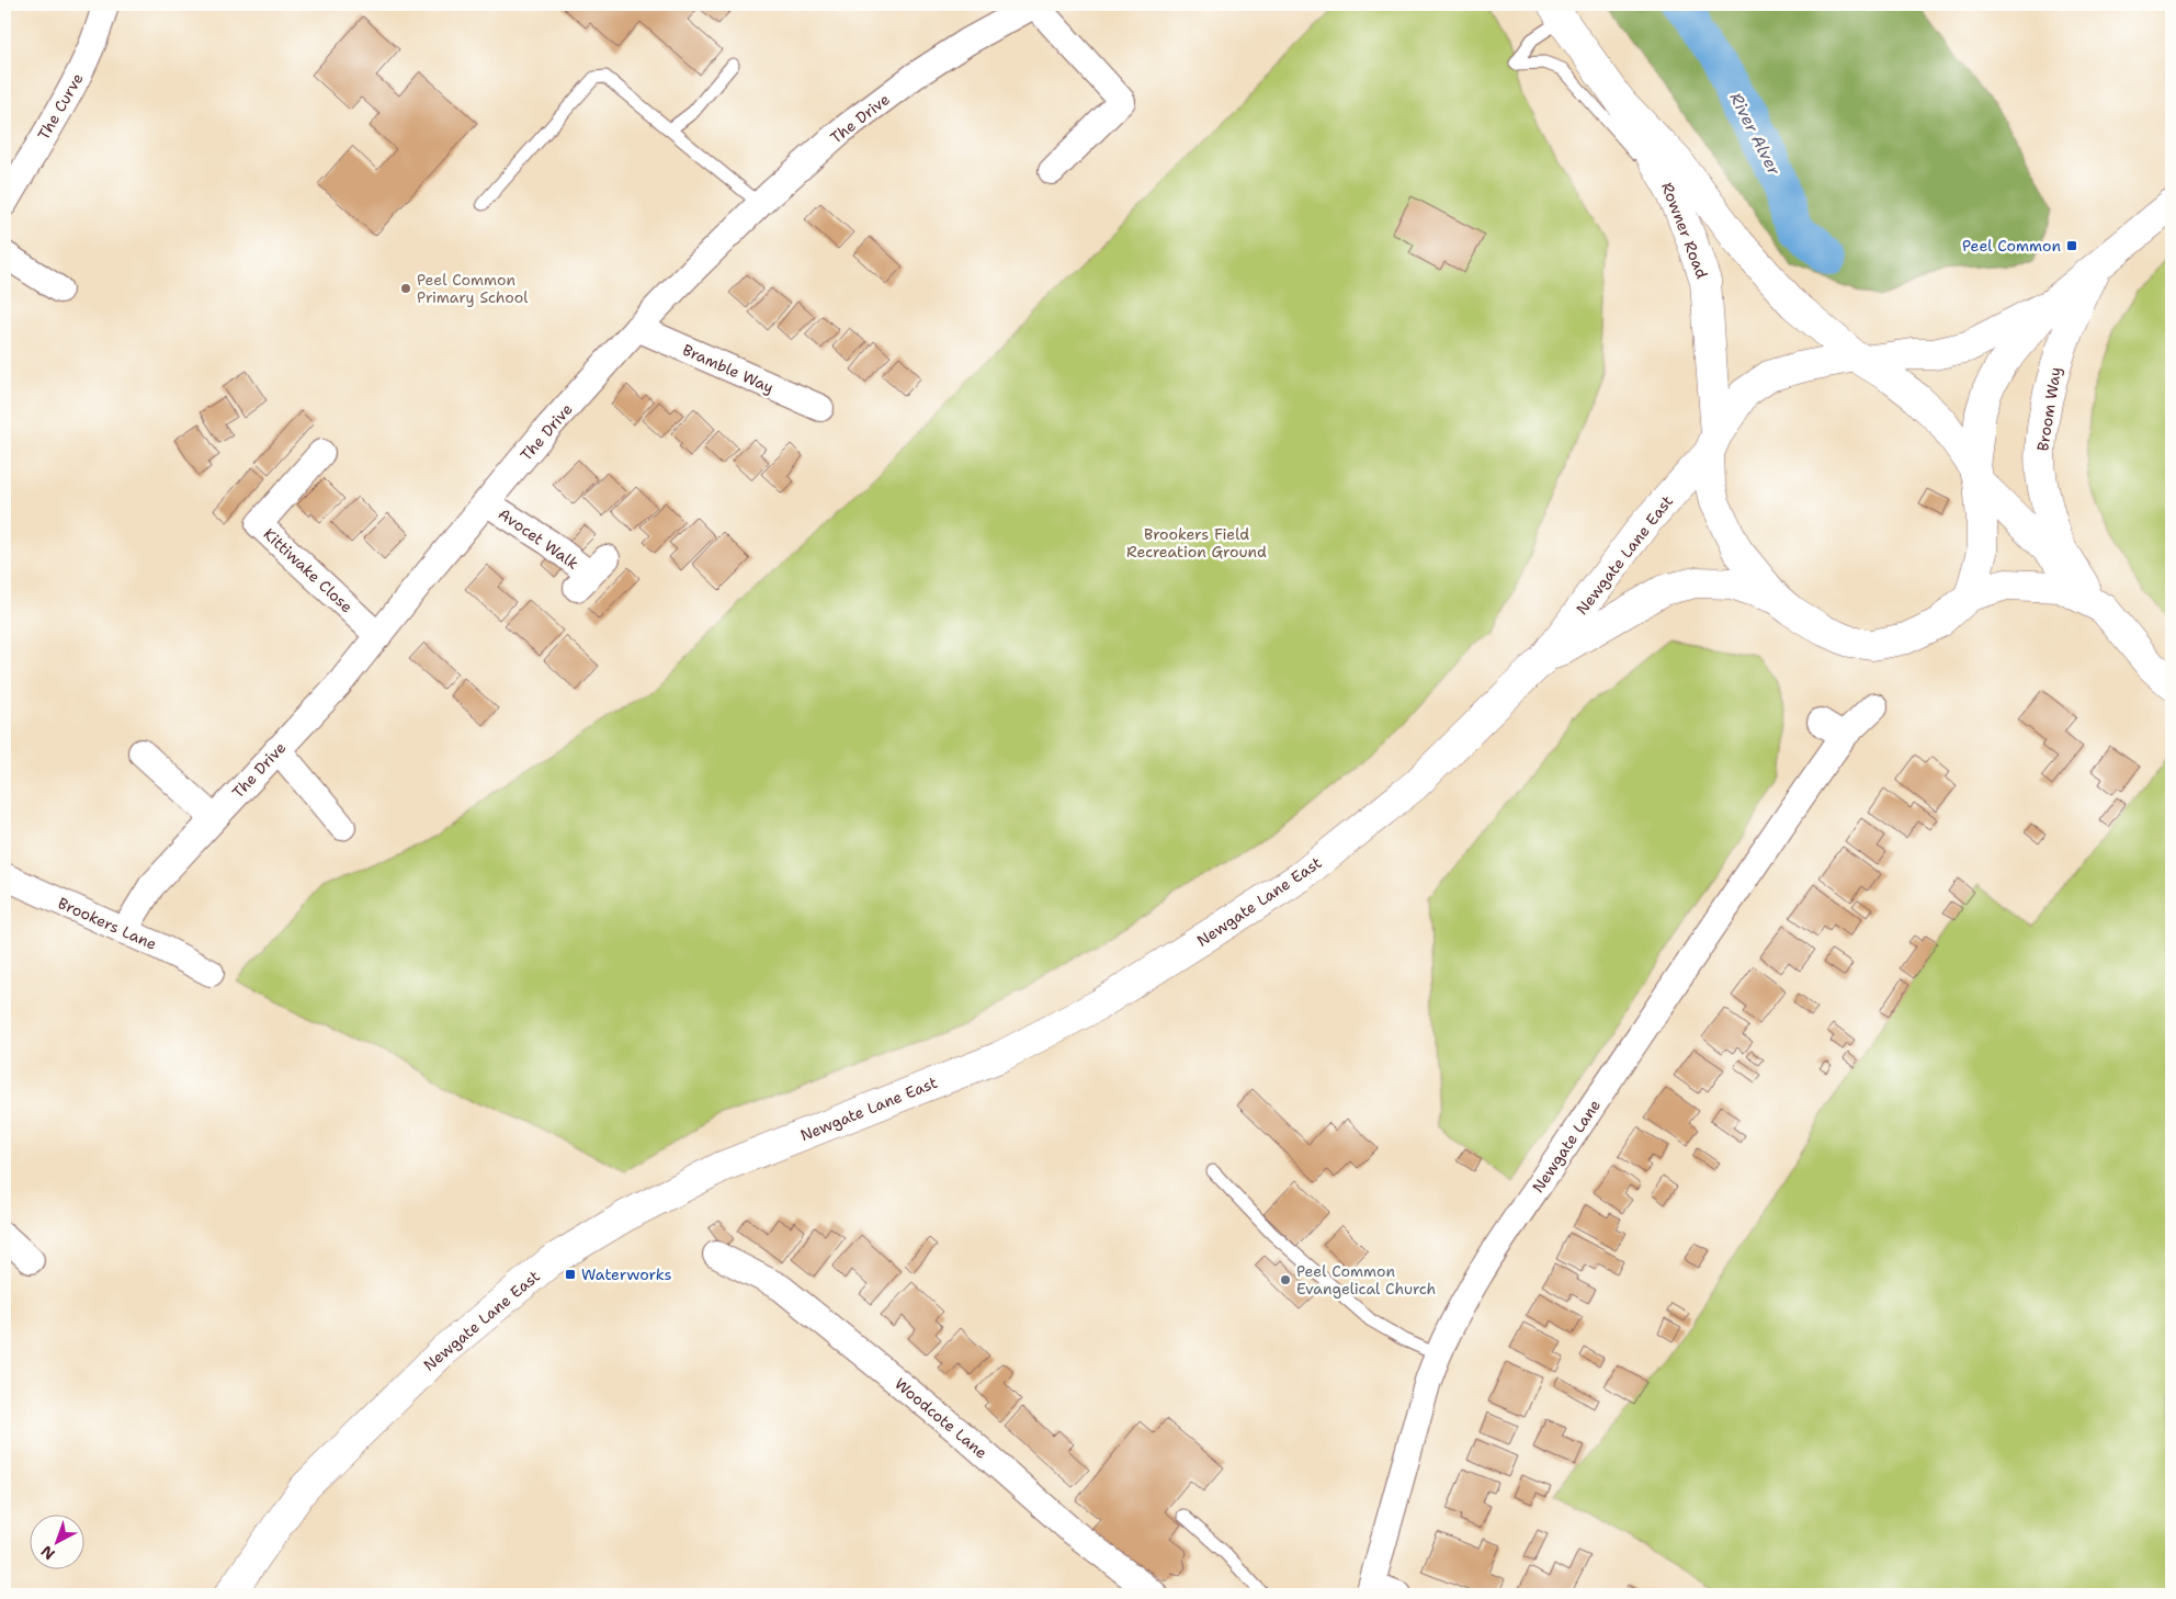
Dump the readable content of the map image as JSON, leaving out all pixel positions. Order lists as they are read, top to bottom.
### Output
{
  "streets": {
    "main road": ["Rowner Road", "Broom Way", "Newgate Lane East"],
    "street": [
      "The Curve",
      "The Drive",
      "Bramble Way",
      "Avocet Walk",
      "Kittiwake Close",
      "Brookers Lane",
      "Newgate Lane",
      "Woodcote Lane"
    ]
  },
  "crossings": [
    ["The Drive", "Bramble Way"],
    ["The Drive", "Avocet Walk"],
    ["The Drive", "Kittiwake Close"],
    ["The Drive", "Brookers Lane"],
    ["Rowner Road", "Broom Way"],
    ["Rowner Road", "Newgate Lane East"],
    ["Broom Way", "Newgate Lane East"]
  ],
  "water": ["River Alver"],
  "parks": ["Brookers Field Recreation Ground"],
  "places": {
    "transit": ["Peel Common", "Waterworks"],
    "other": ["Peel Common Primary School", "Peel Common Evangelical Church"]
  },
  "north": "bottom left"
}
